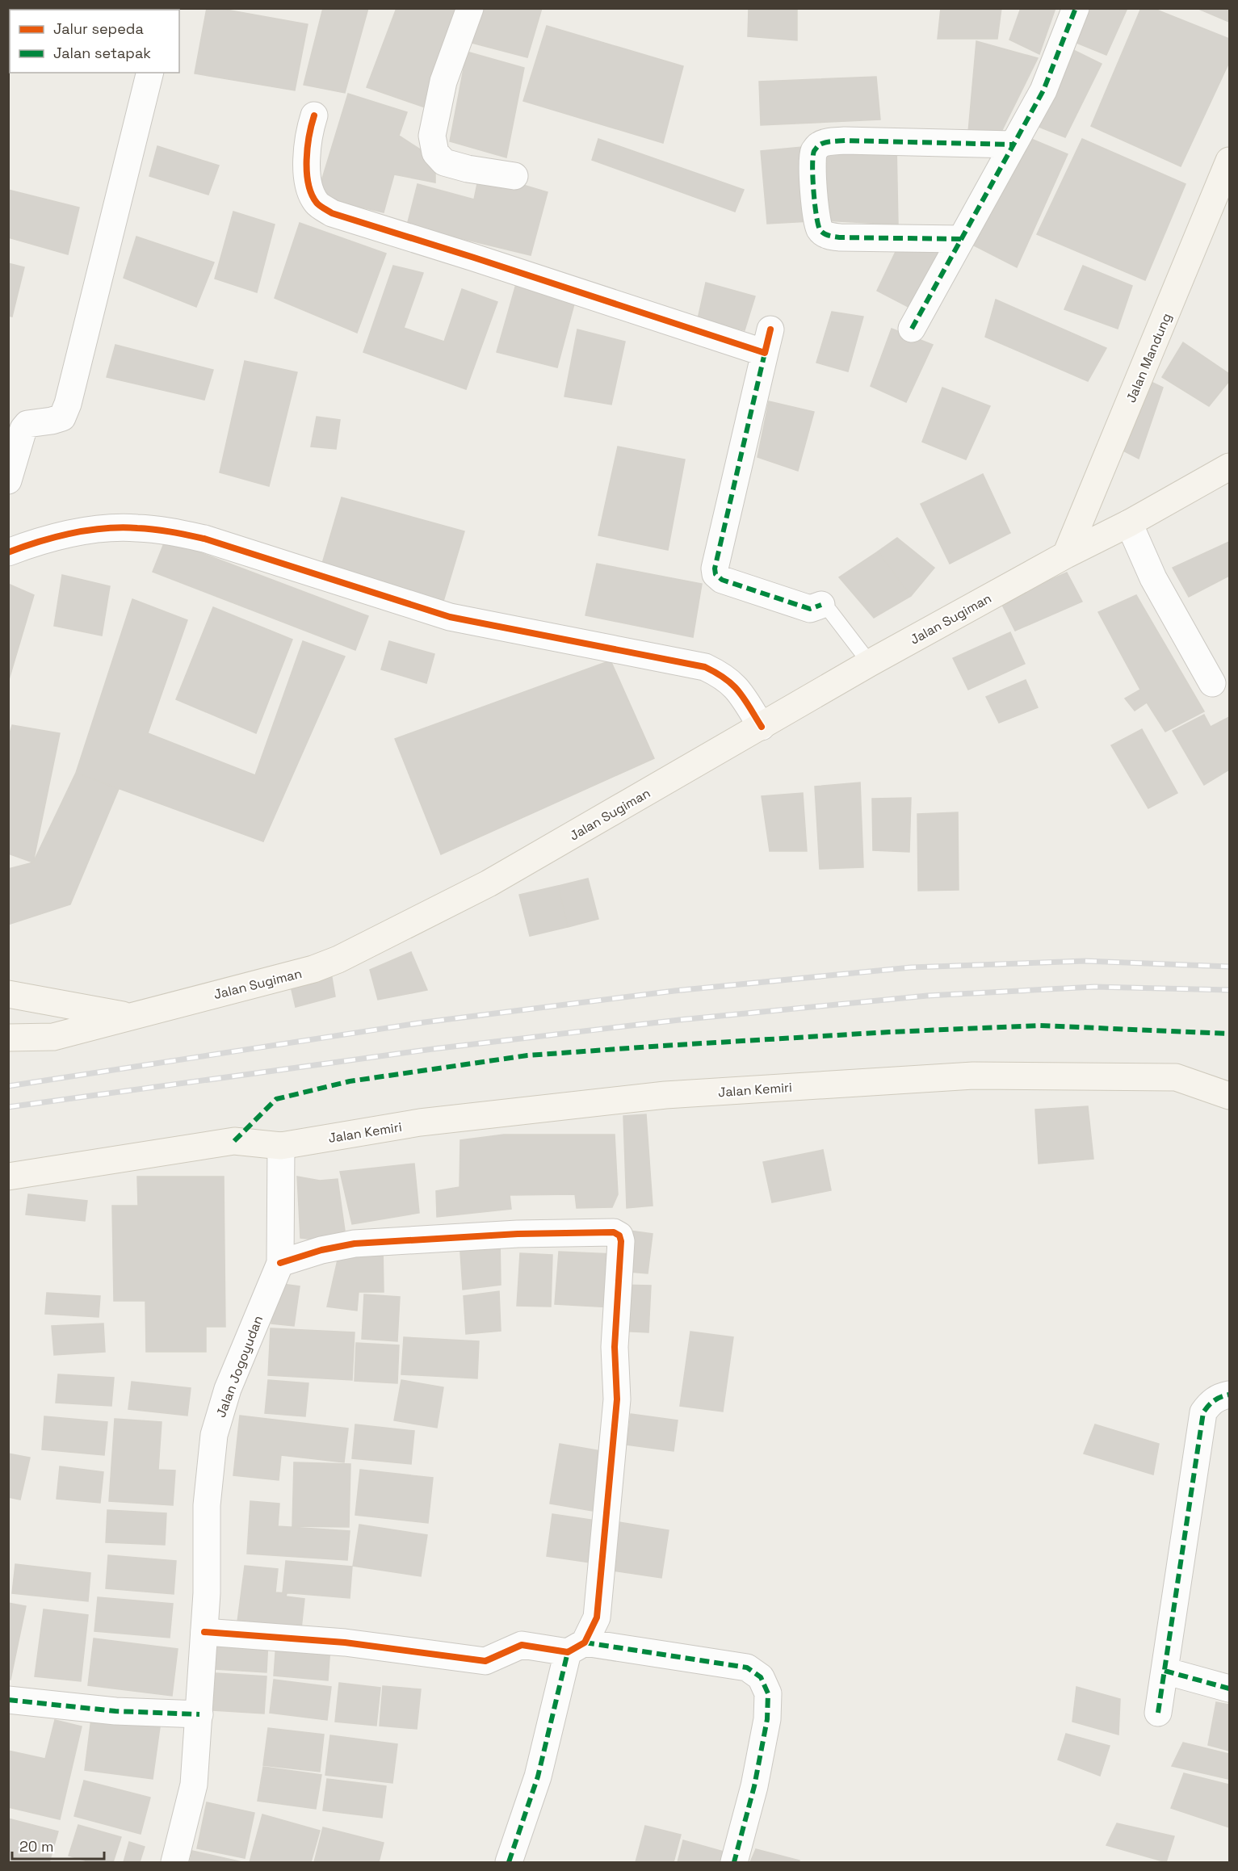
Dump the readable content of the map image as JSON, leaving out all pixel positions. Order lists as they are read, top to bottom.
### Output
{
  "streets": {
    "main road": ["Jalan Mandung", "Jalan Sugiman", "Jalan Kemiri"],
    "street": ["Jalan Jogoyudan"]
  },
  "crossings": [
    ["Jalan Mandung", "Jalan Sugiman"],
    ["Jalan Kemiri", "Jalan Jogoyudan"]
  ],
  "legend": ["Jalur sepeda", "Jalan setapak"],
  "scale_bar": "20 m"
}
